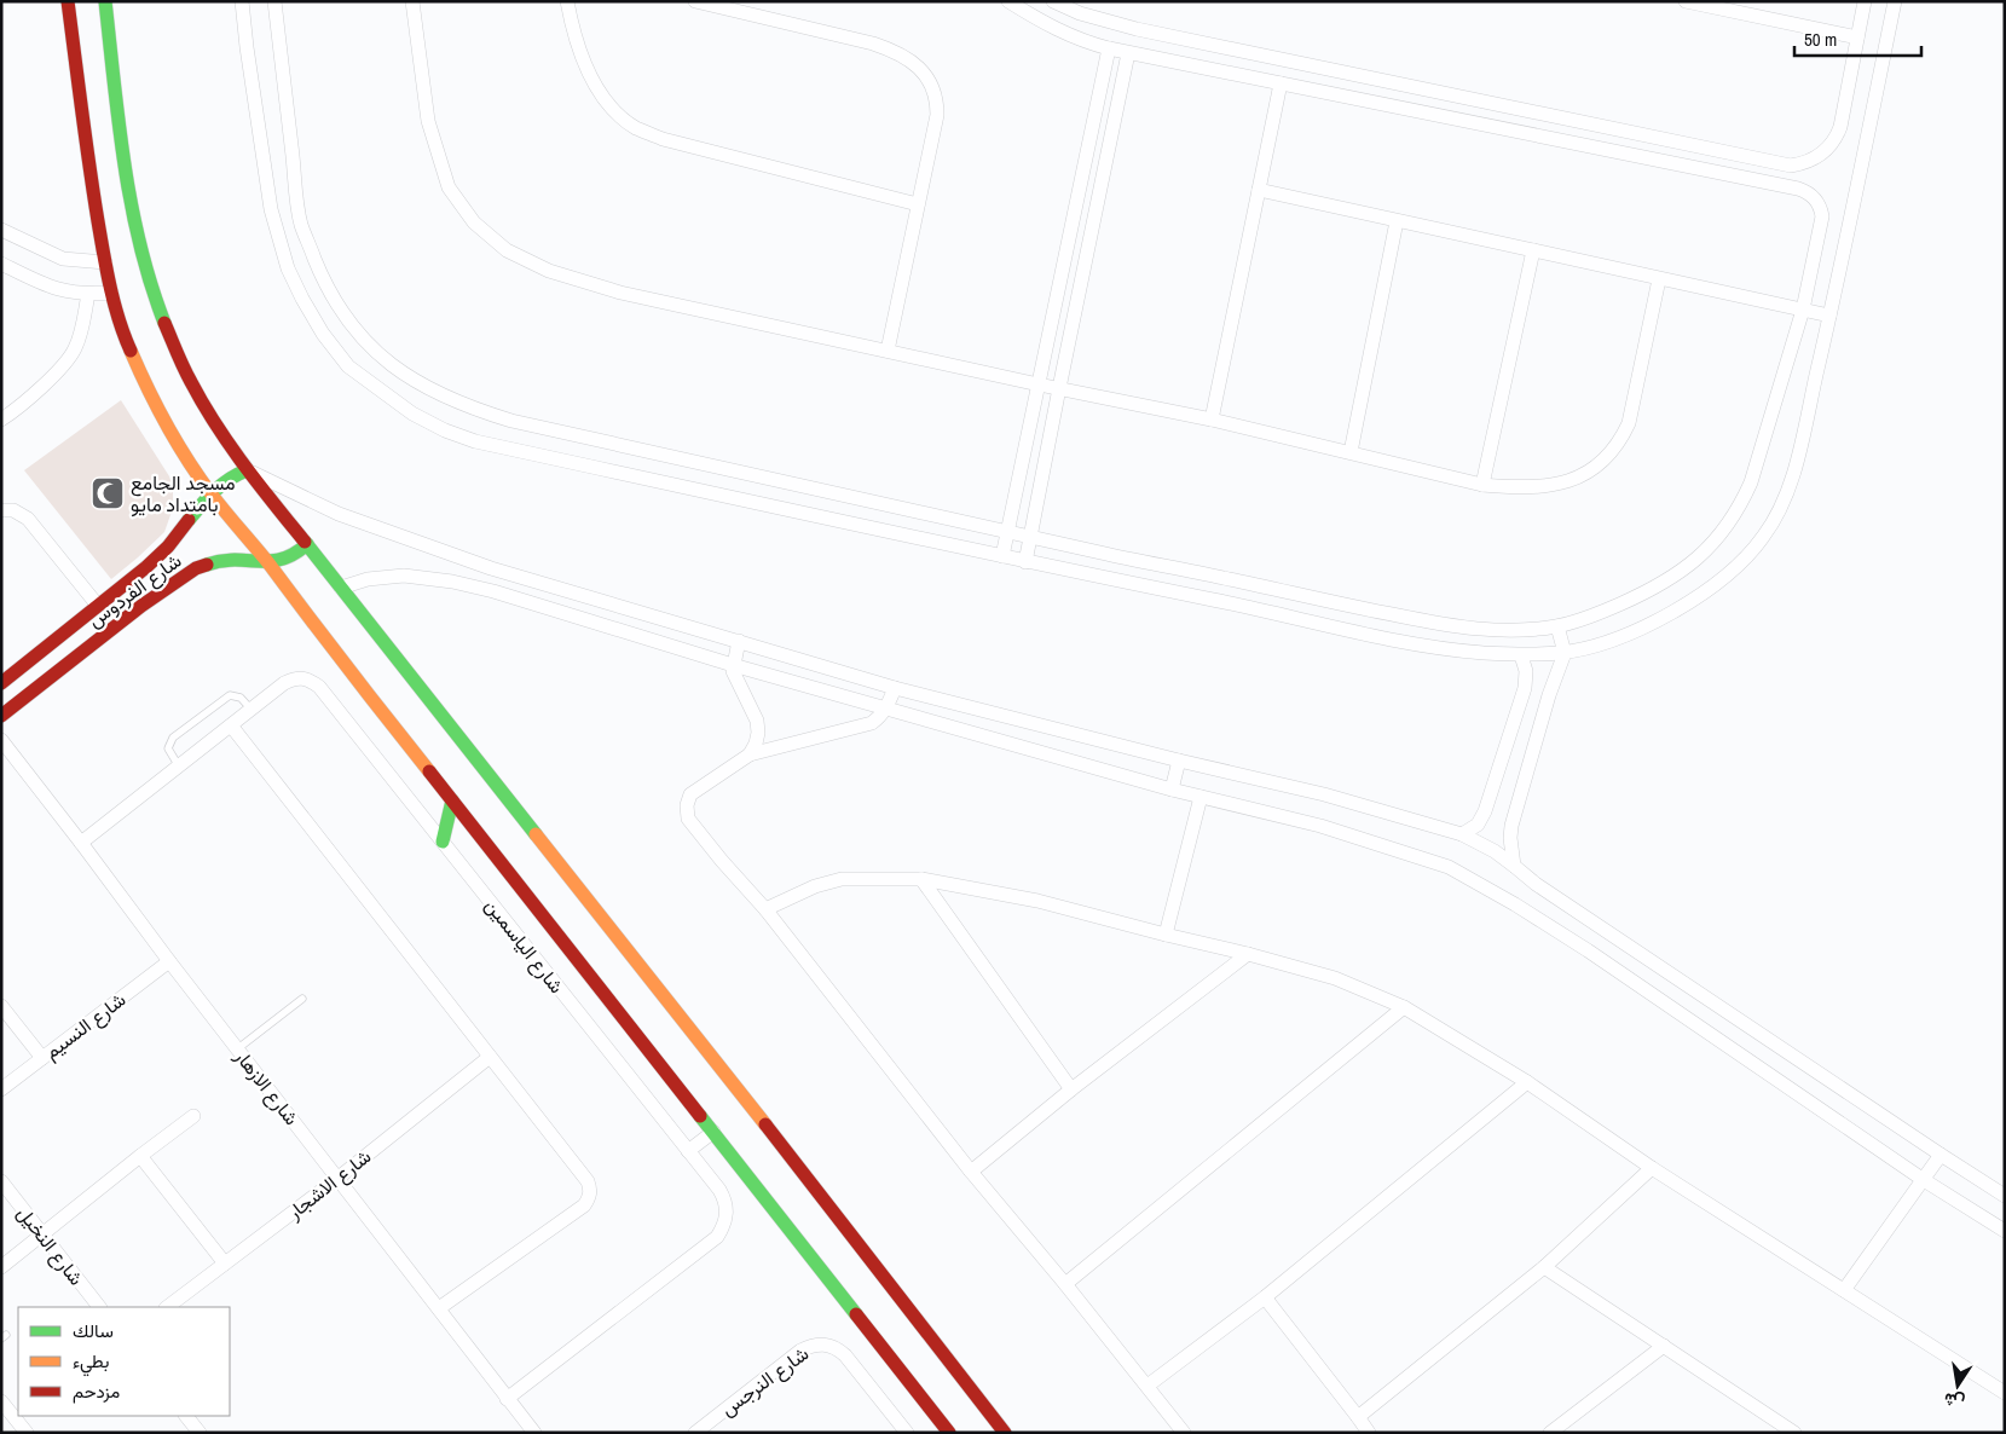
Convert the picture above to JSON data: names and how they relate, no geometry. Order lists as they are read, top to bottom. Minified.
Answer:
{"streets":{"street":["شارع الفردوس","شارع الياسمين","شارع النسيم","شارع الازهار","شارع الاشجار","شارع النخيل","شارع النرجس"]},"crossings":[["شارع الياسمين","شارع الازهار"],["شارع النسيم","شارع الازهار"],["شارع الازهار","شارع الاشجار"]],"places":{"mosque":["مسجد الجامع بامتداد مايو"]},"legend":["سالك","بطيء","مزدحم"],"scale_bar":"50 m","north":"bottom"}
